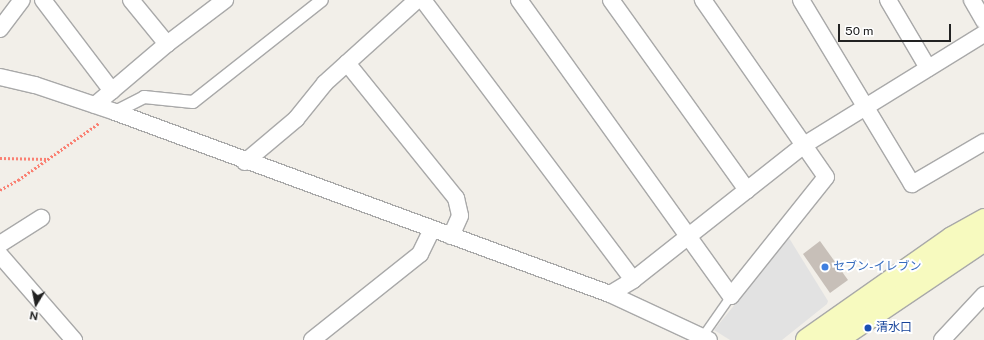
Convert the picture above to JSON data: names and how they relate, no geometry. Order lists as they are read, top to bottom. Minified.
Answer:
{"places":["セブン-イレブン","清水口"],"scale_bar":"50 m","north":"bottom"}
